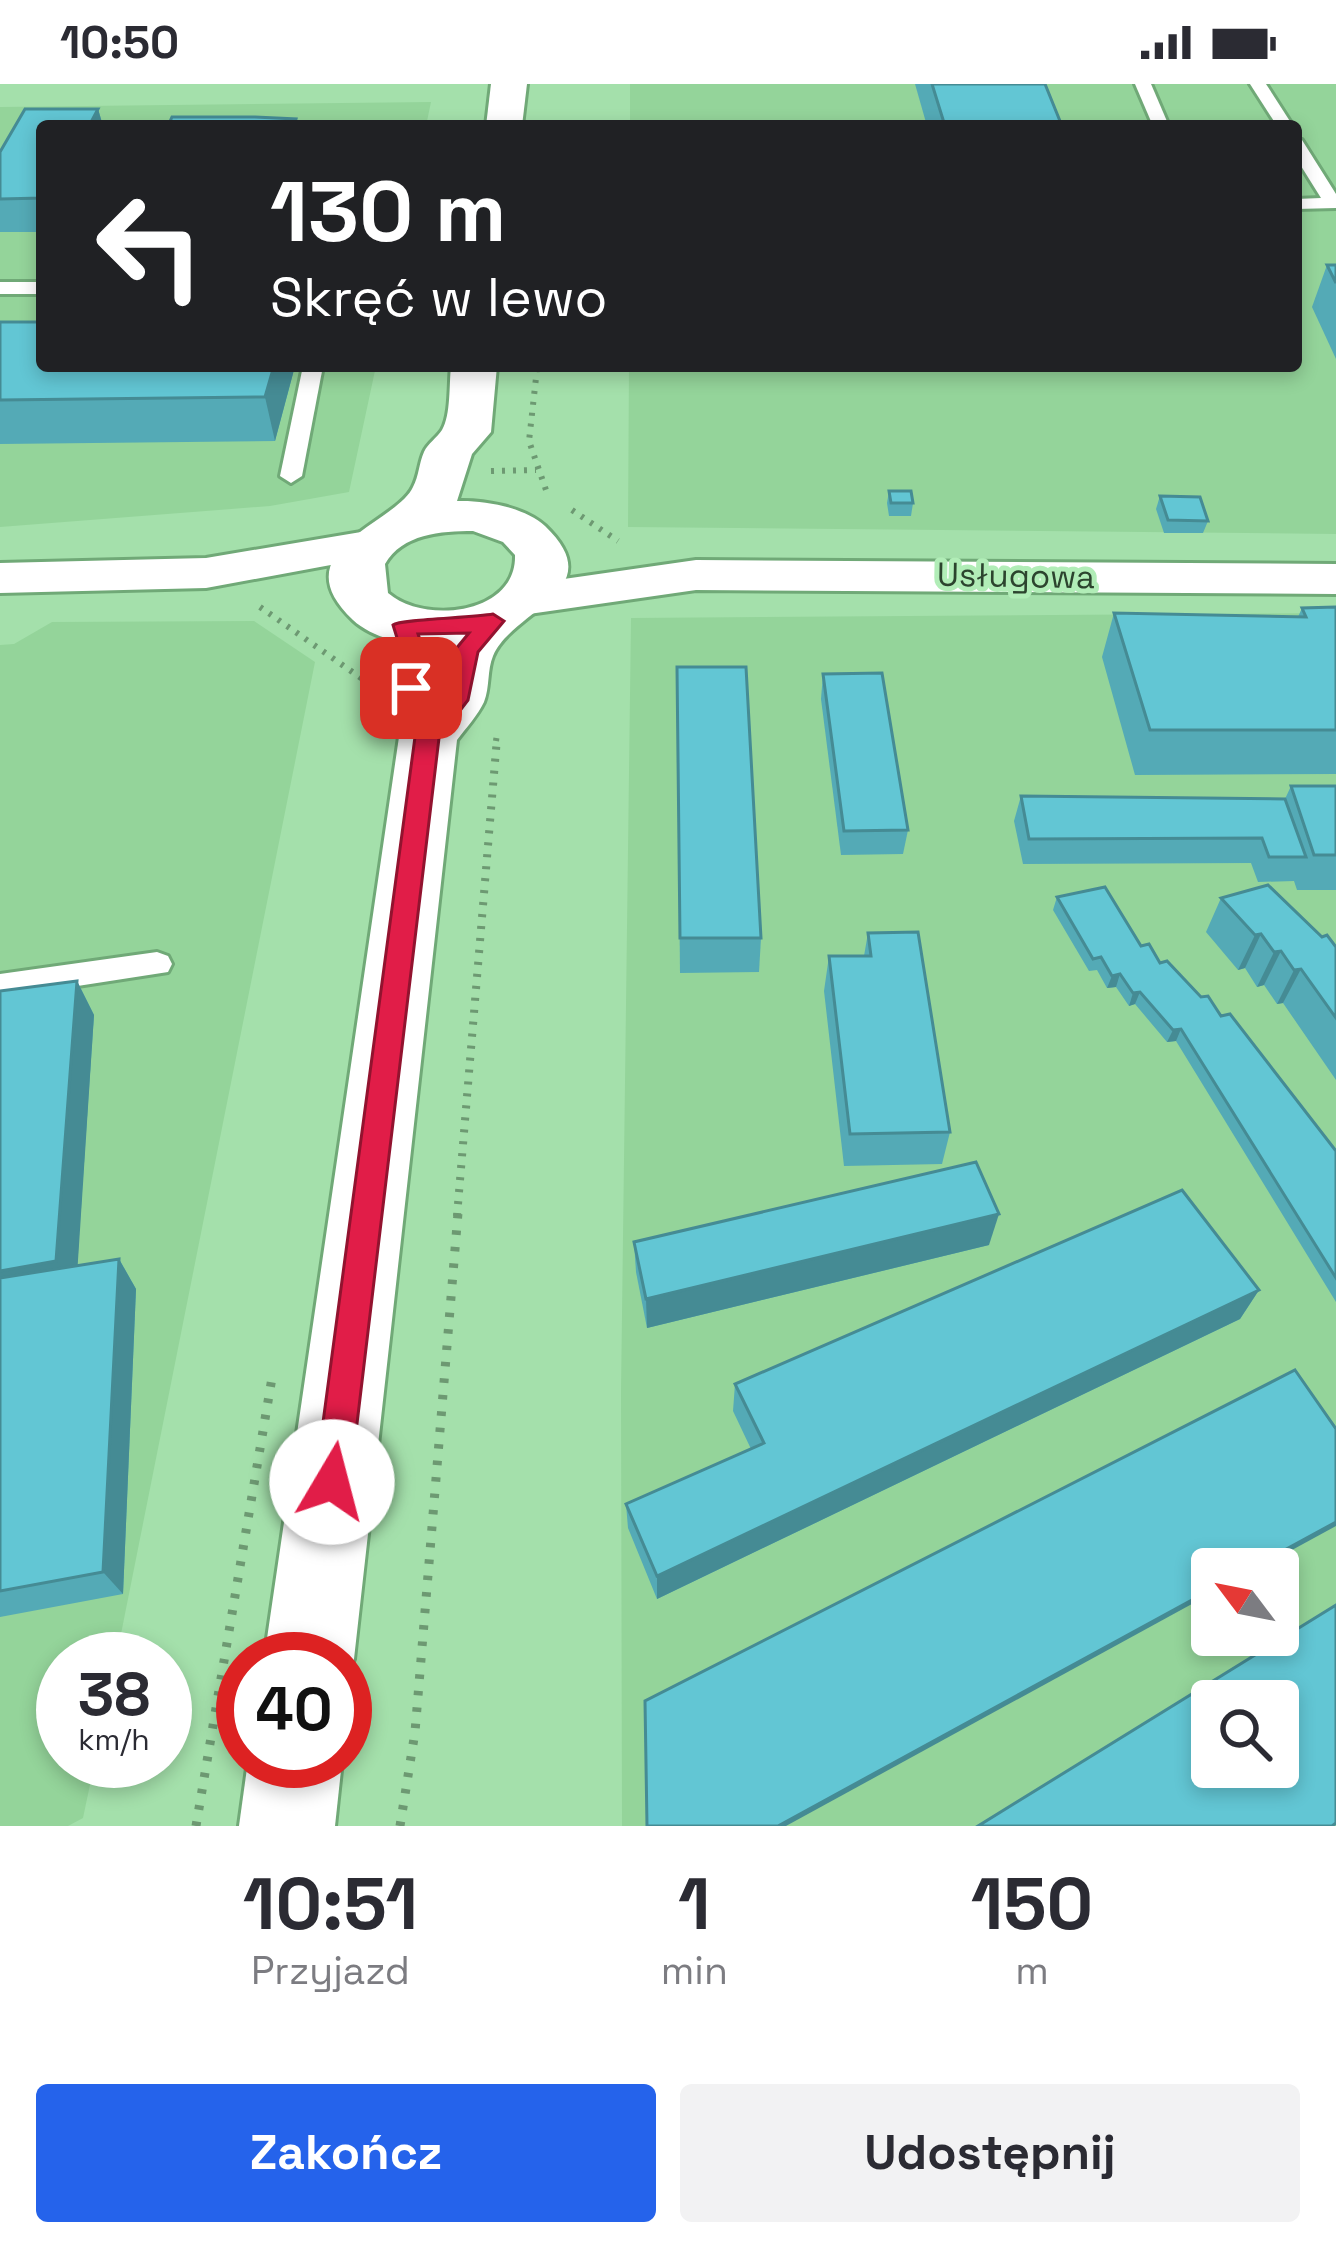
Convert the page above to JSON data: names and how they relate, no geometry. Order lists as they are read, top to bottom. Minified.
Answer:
{"streets":{"street":["Usługowa"]},"north":"top left","page":{"status":"10:50","turn":["130 m","Skręć w lewo"],"speed":"38 km/h","limit":"40","eta":["10:51","Przyjazd","1","min","150","m"],"buttons":["Zakończ","Udostępnij"]}}
